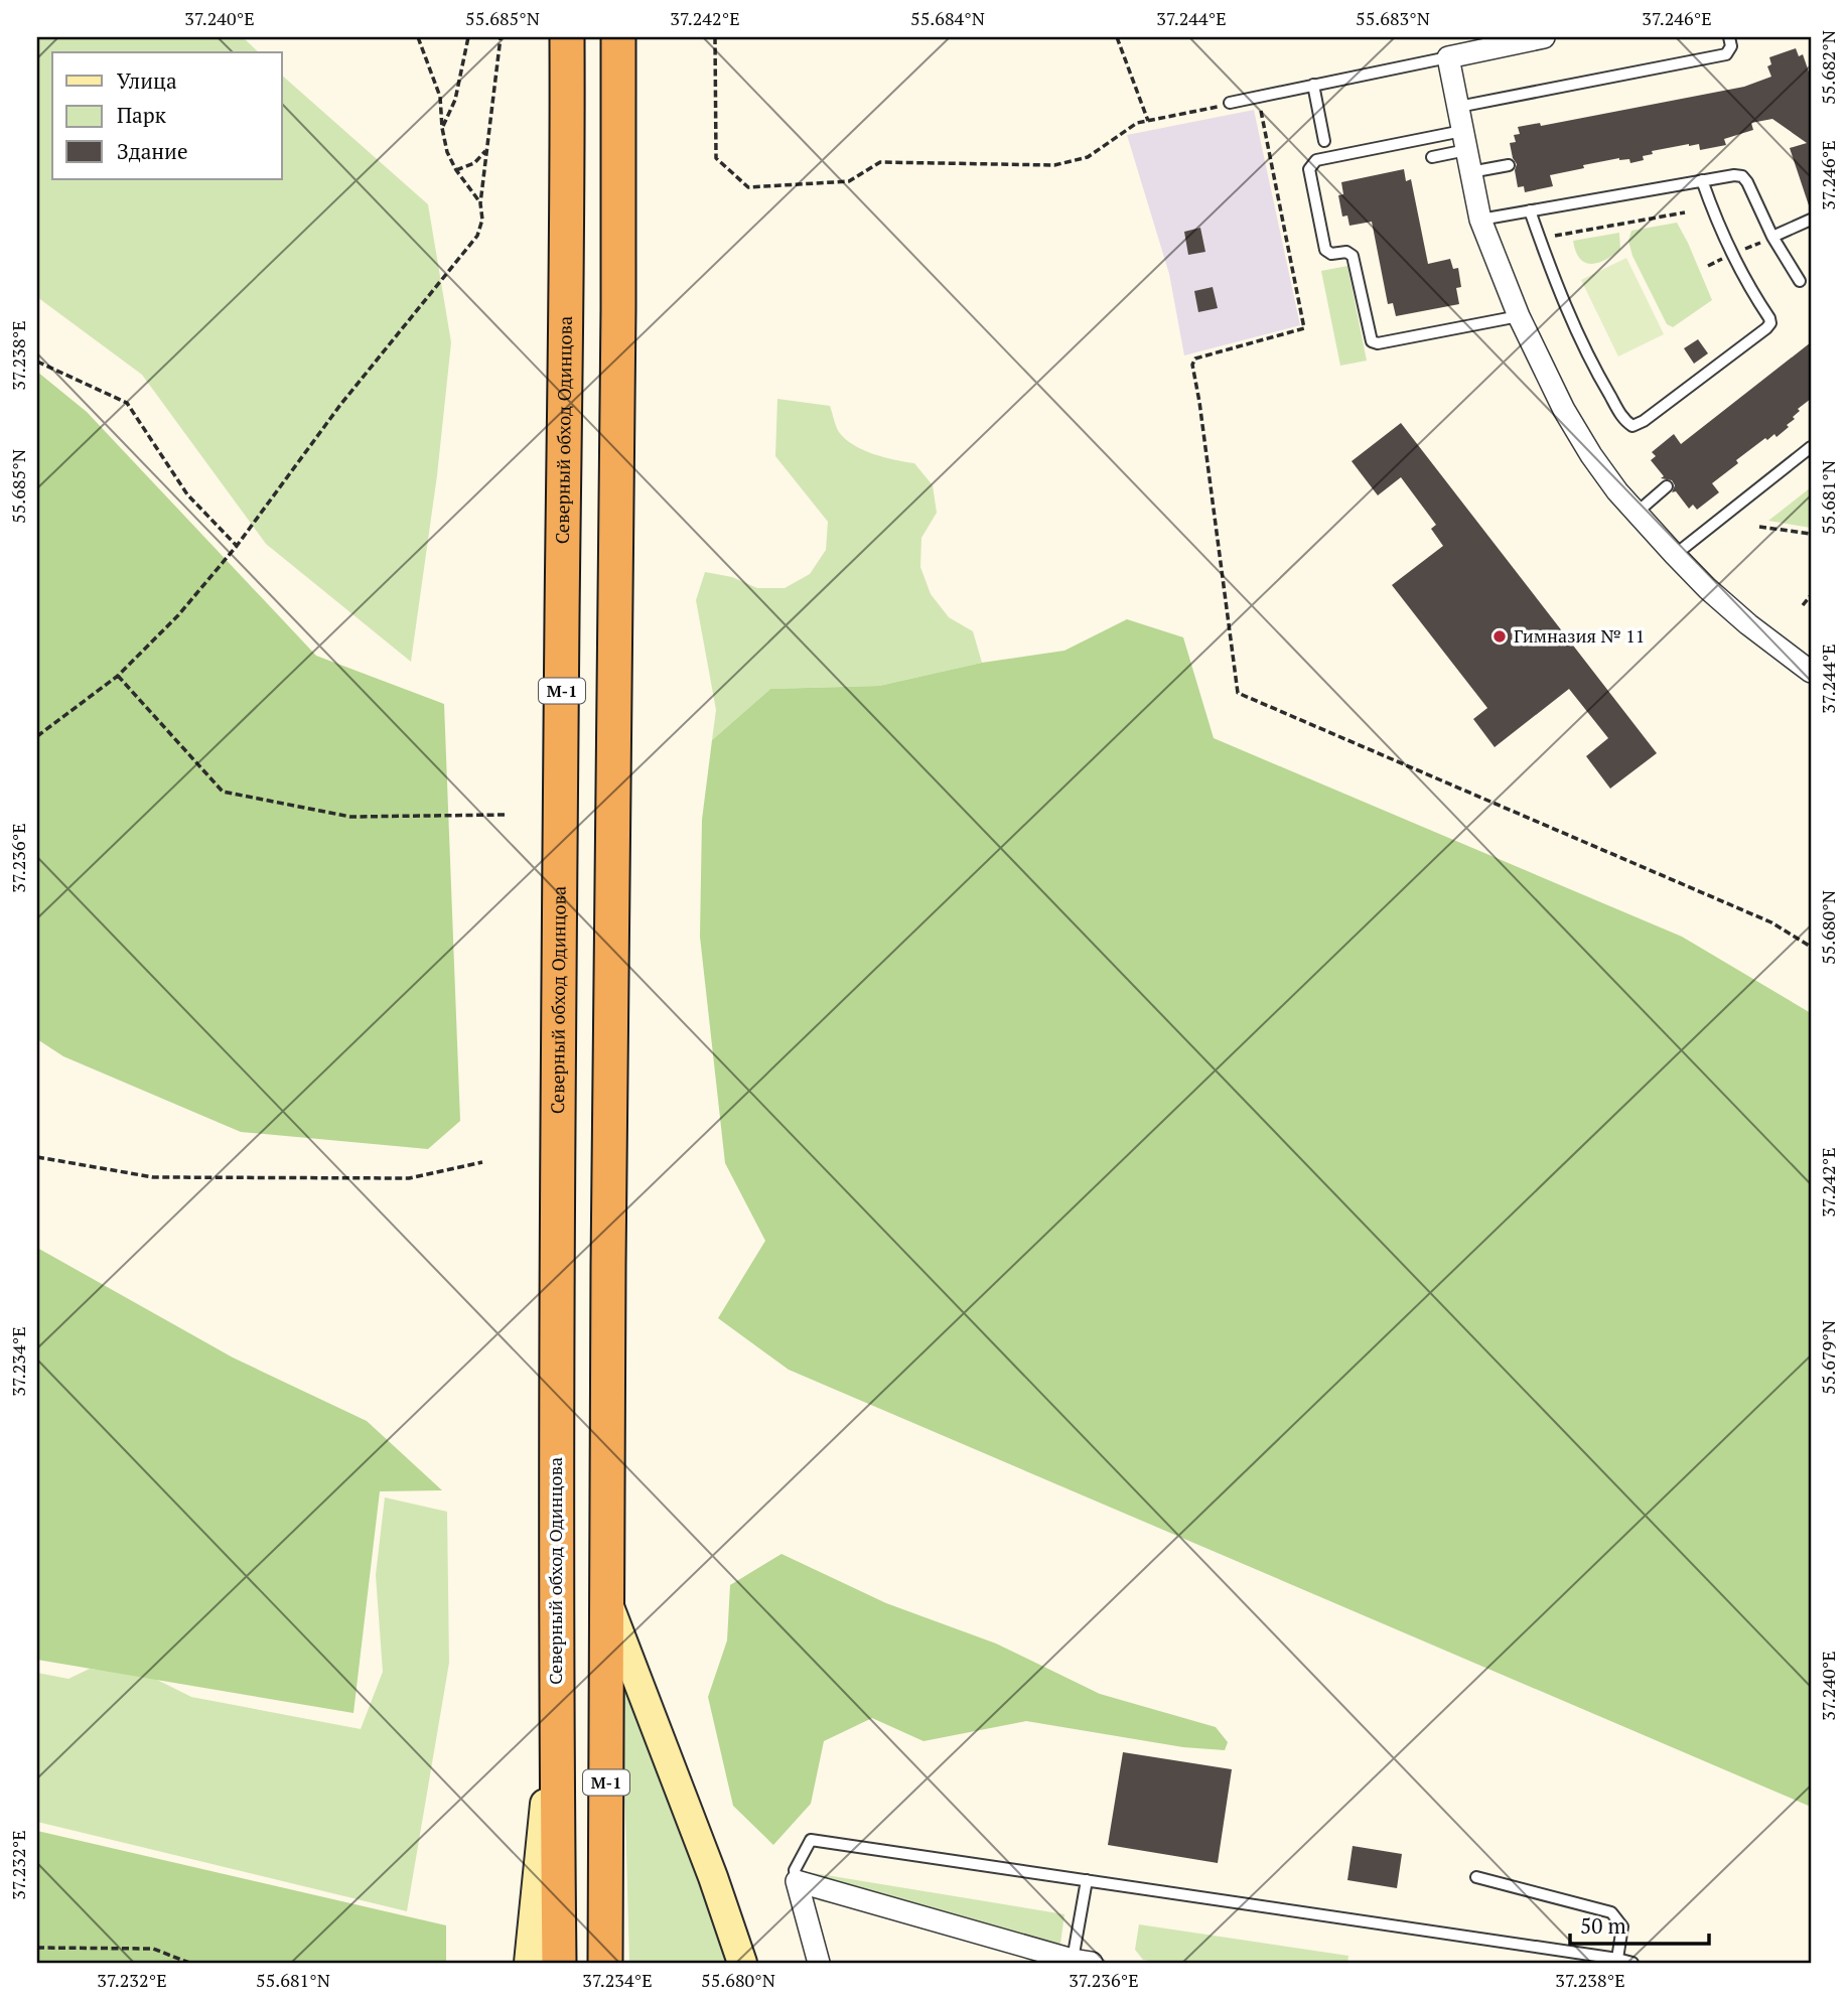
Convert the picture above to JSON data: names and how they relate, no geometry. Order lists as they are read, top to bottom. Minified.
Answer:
{"streets":{"highway":["Северный обход Одинцова","М-1"]},"crossings":[["Северный обход Одинцова","М-1"]],"places":["Гимназия № 11"],"legend":["Улица","Парк","Здание"],"scale_bar":"50 m","coordinates":["37.240°E","55.685°N","37.242°E","55.684°N","37.244°E","55.683°N","37.246°E","55.682°N","37.238°E","55.681°N","37.236°E","55.680°N","55.679°N","37.234°E","37.232°E"]}
